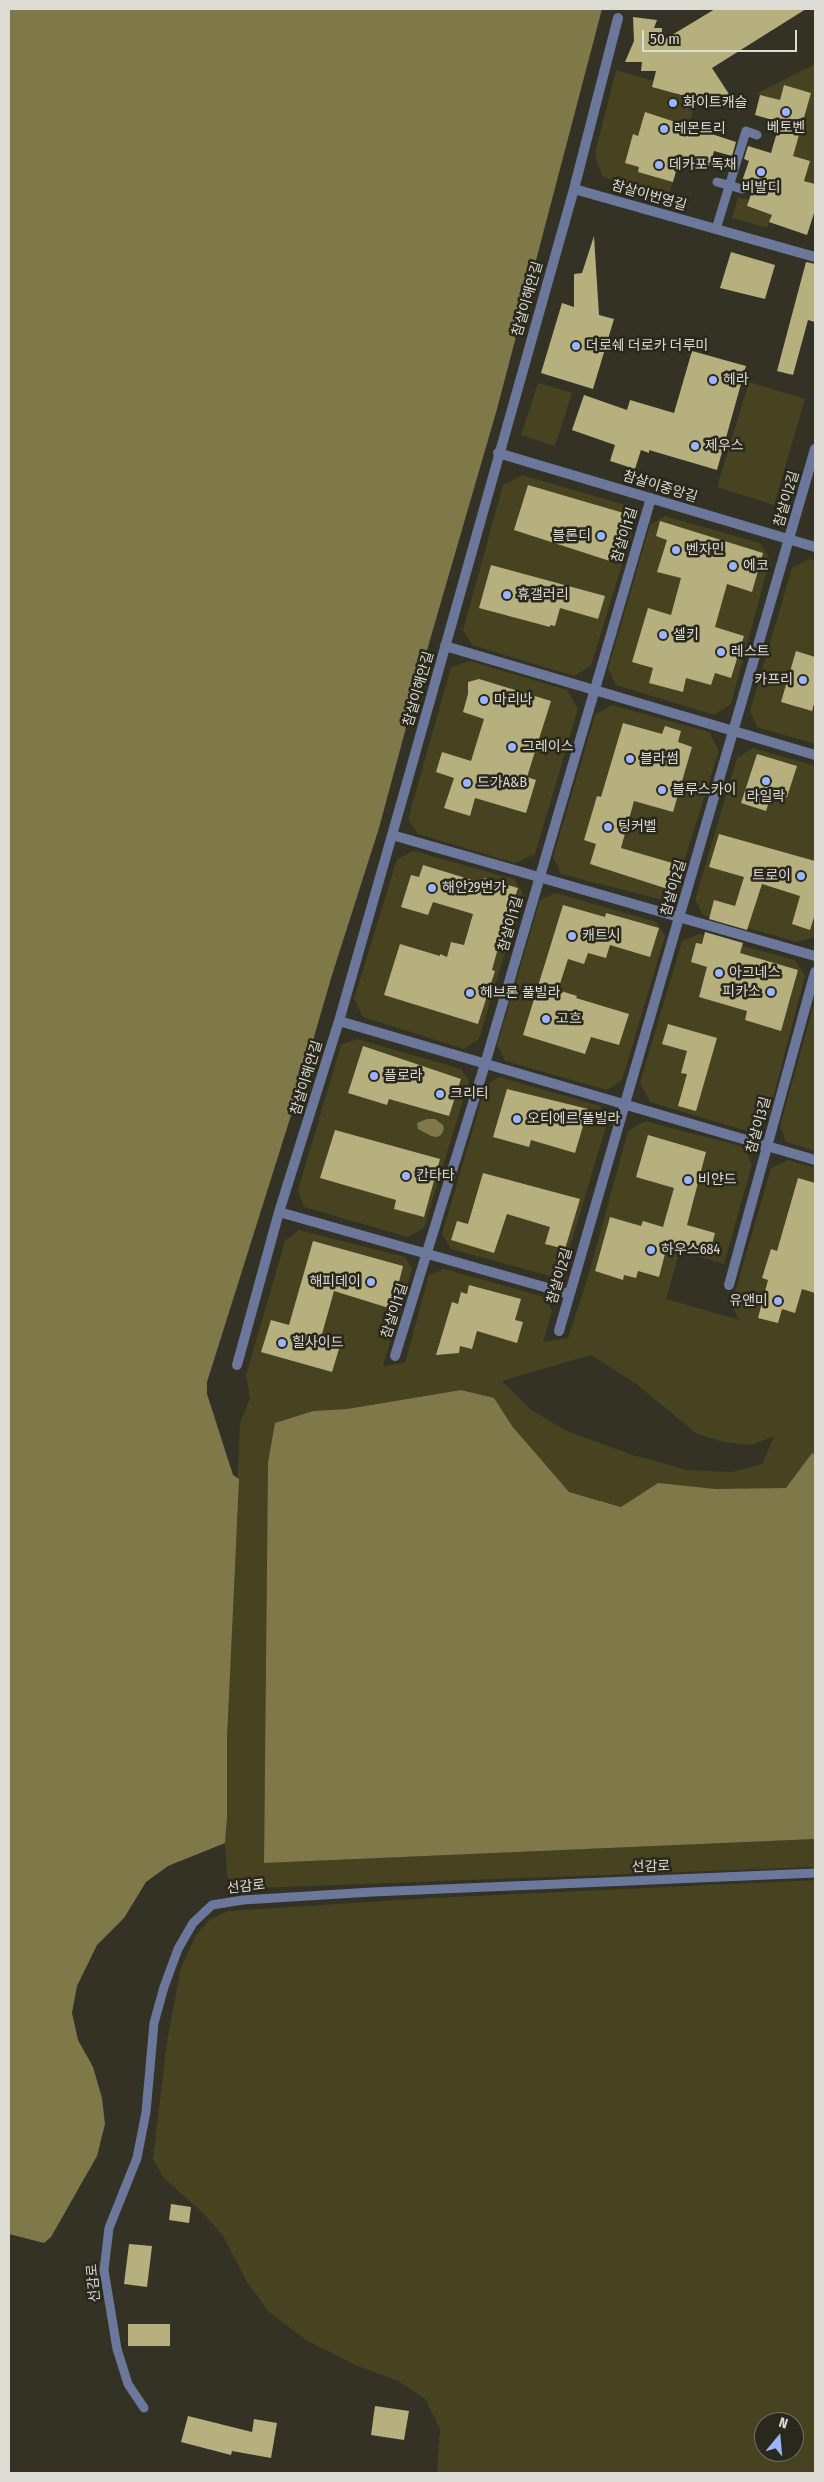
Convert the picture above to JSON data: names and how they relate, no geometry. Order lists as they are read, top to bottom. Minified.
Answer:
{"streets":{"street":["참살이번영길","참살이해안길","참살이중앙길","참살이2길","참살이1길","참살이3길"],"lane":["선감로"]},"crossings":[["참살이번영길","참살이해안길"],["참살이해안길","참살이중앙길"],["참살이중앙길","참살이2길"],["참살이중앙길","참살이1길"]],"places":["화이트캐슬","베토벤","레몬트리","데카포 독채","비발디","더로쉐 더로카 더루미","헤라","제우스","블론디","벤자민","에코","휴갤러리","셀키","레스트","카프리","마리나","그레이스","블라썸","라일락","드가A&B","블루스카이","팅커벨","트로이","해안29번가","캐트시","아그네스","피카소","헤브론 풀빌라","고흐","플로라","크리티","오티에르 풀빌라","칸타타","비얀드","하우스684","해피데이","유앤미","힐사이드"],"scale_bar":"50 m","north":"top"}
